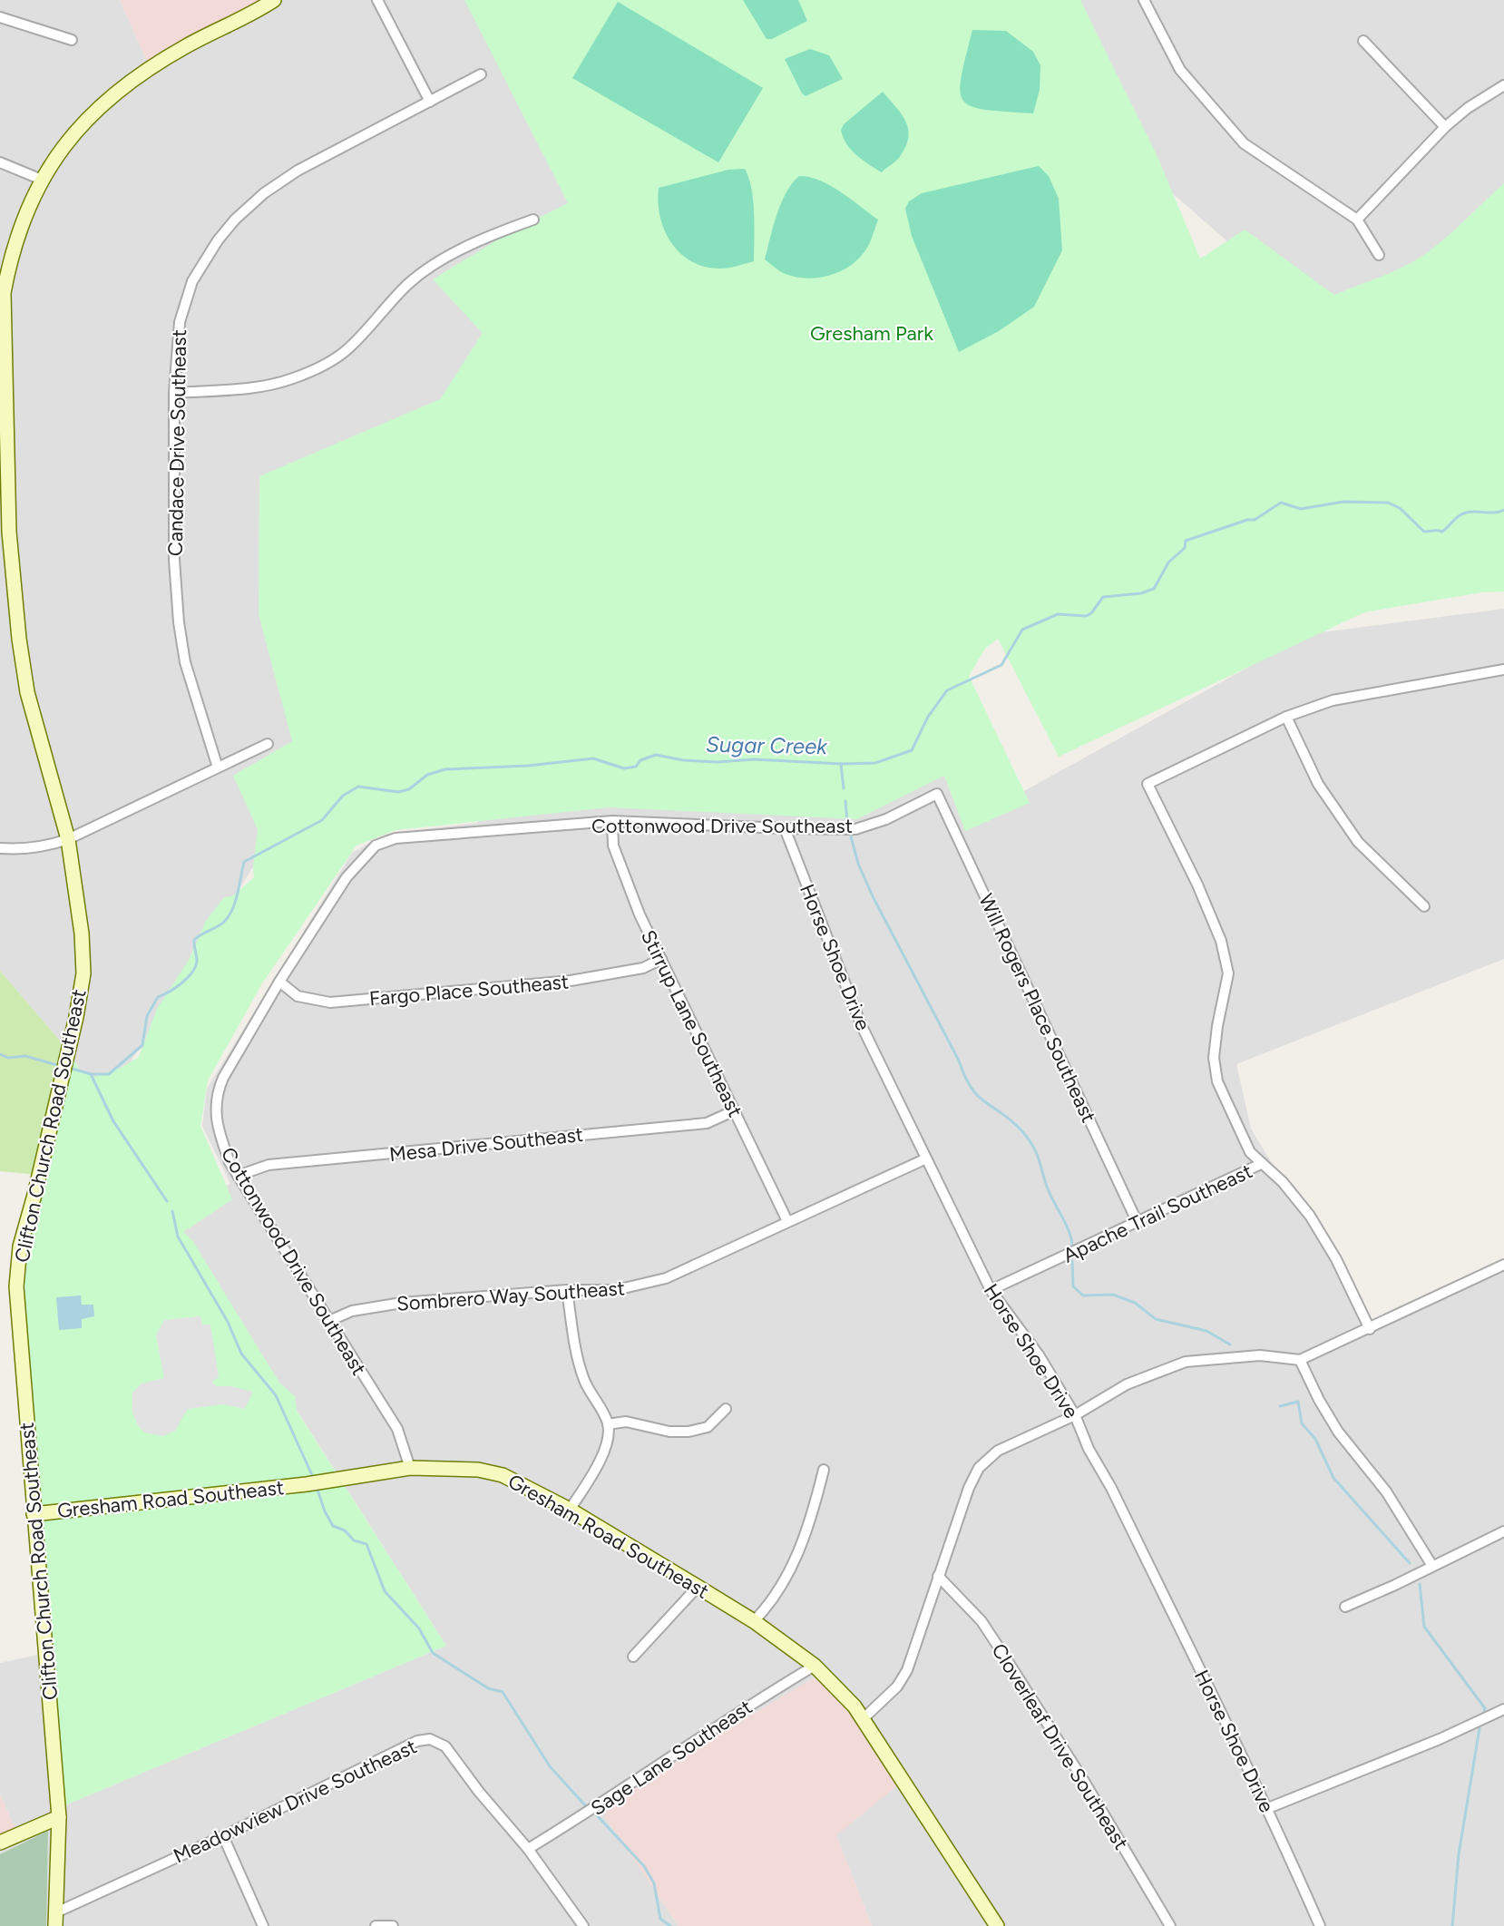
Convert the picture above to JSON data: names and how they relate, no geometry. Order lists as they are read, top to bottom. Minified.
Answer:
{"streets":{"street":["Candace Drive Southeast","Cottonwood Drive Southeast","Horse Shoe Drive","Fargo Place Southeast","Will Rogers Place Southeast","Stirrup Lane Southeast","Clifton Church Road Southeast","Mesa Drive Southeast","Apache Trail Southeast","Sombrero Way Southeast","Gresham Road Southeast","Cloverleaf Drive Southeast","Sage Lane Southeast","Meadowview Drive Southeast"]},"crossings":[["Cottonwood Drive Southeast","Horse Shoe Drive"],["Cottonwood Drive Southeast","Fargo Place Southeast"],["Cottonwood Drive Southeast","Will Rogers Place Southeast"],["Cottonwood Drive Southeast","Stirrup Lane Southeast"],["Cottonwood Drive Southeast","Mesa Drive Southeast"],["Cottonwood Drive Southeast","Sombrero Way Southeast"],["Cottonwood Drive Southeast","Gresham Road Southeast"],["Horse Shoe Drive","Apache Trail Southeast"],["Horse Shoe Drive","Sombrero Way Southeast"],["Fargo Place Southeast","Stirrup Lane Southeast"],["Will Rogers Place Southeast","Apache Trail Southeast"],["Stirrup Lane Southeast","Mesa Drive Southeast"],["Stirrup Lane Southeast","Sombrero Way Southeast"],["Clifton Church Road Southeast","Gresham Road Southeast"],["Clifton Church Road Southeast","Meadowview Drive Southeast"],["Gresham Road Southeast","Sage Lane Southeast"],["Sage Lane Southeast","Meadowview Drive Southeast"]],"water":["Sugar Creek"],"parks":["Gresham Park"]}
